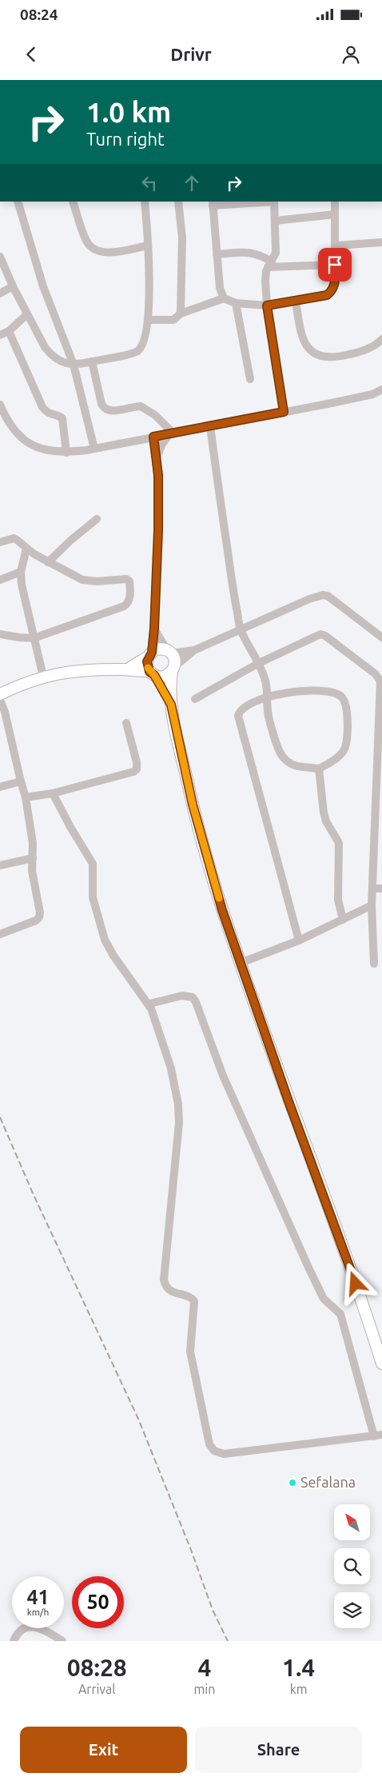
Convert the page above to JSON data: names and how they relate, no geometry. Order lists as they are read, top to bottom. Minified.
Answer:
{"places":["Sefalana"],"north":"top left","page":{"status":"08:24","header":"Drivr","turn":["1.0 km","Turn right"],"speed":"41 km/h","limit":"50","eta":["08:28","Arrival","4","min","1.4","km"],"buttons":["Exit","Share"]}}
